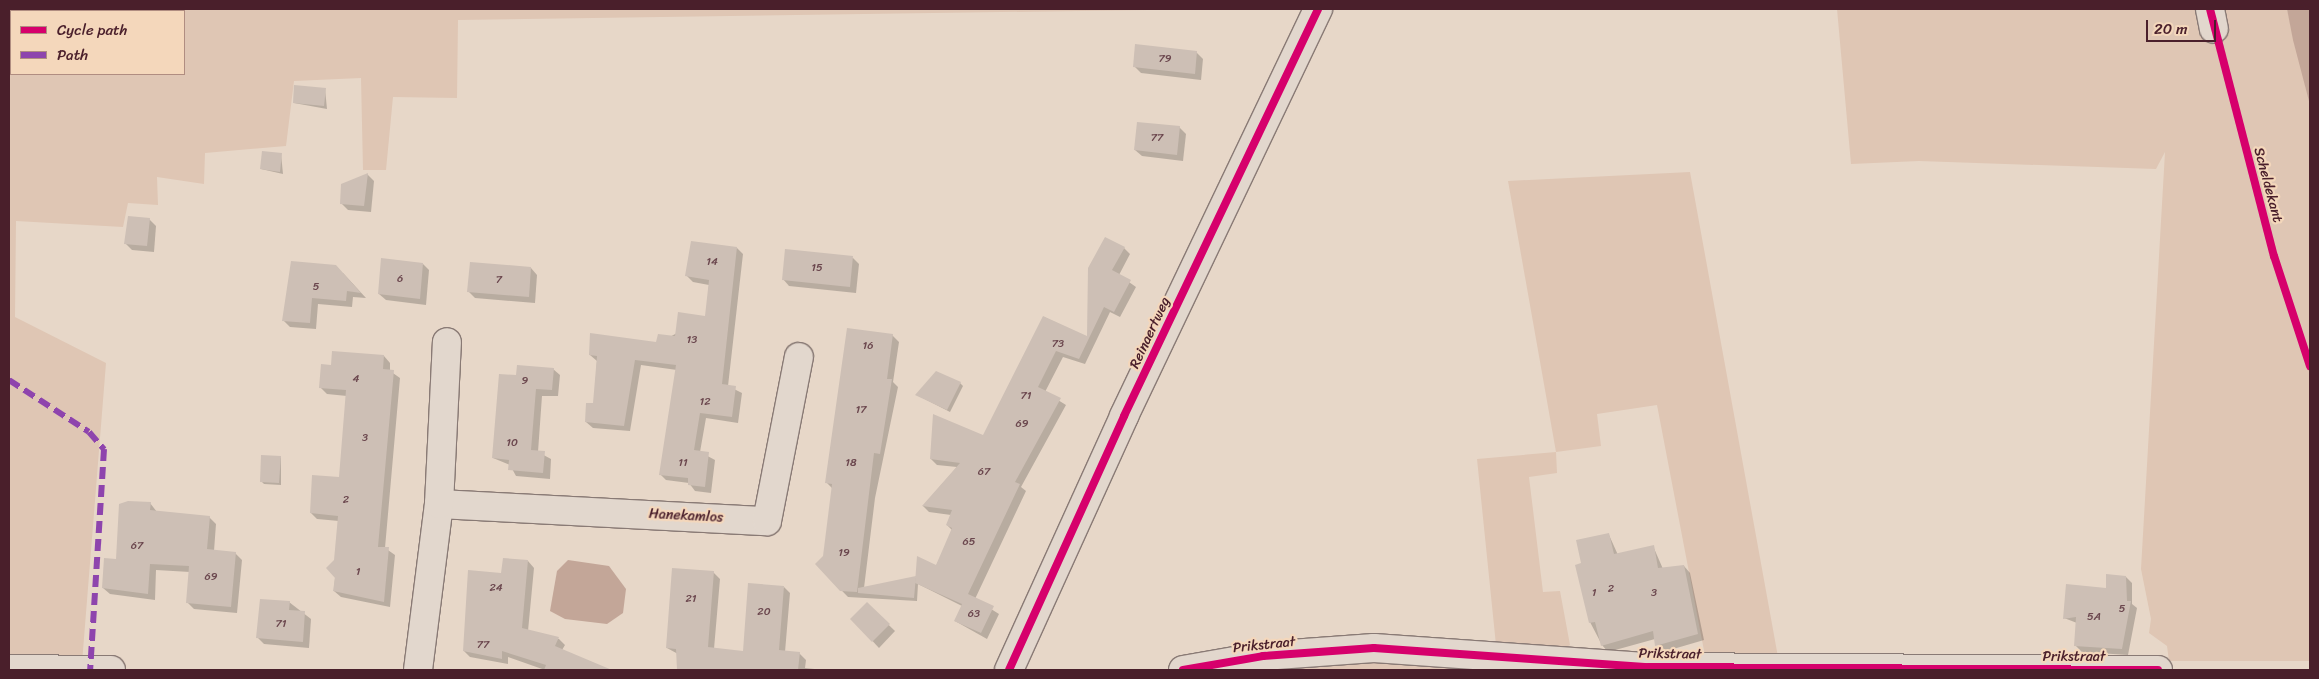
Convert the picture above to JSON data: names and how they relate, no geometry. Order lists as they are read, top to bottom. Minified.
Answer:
{"streets":{"street":["Reinaertweg","Hanekamlos","Prikstraat"],"cycle path":["Scheldekant"]},"house_numbers":["79","77","14","15","6","7","5","13","73","16","4","9","71","12","17","69","3","10","11","18","67","2","65","67","19","1","69","24","2","1","3","21","5","20","63","5A","71","77"],"legend":["Cycle path","Path"],"scale_bar":"20 m"}
